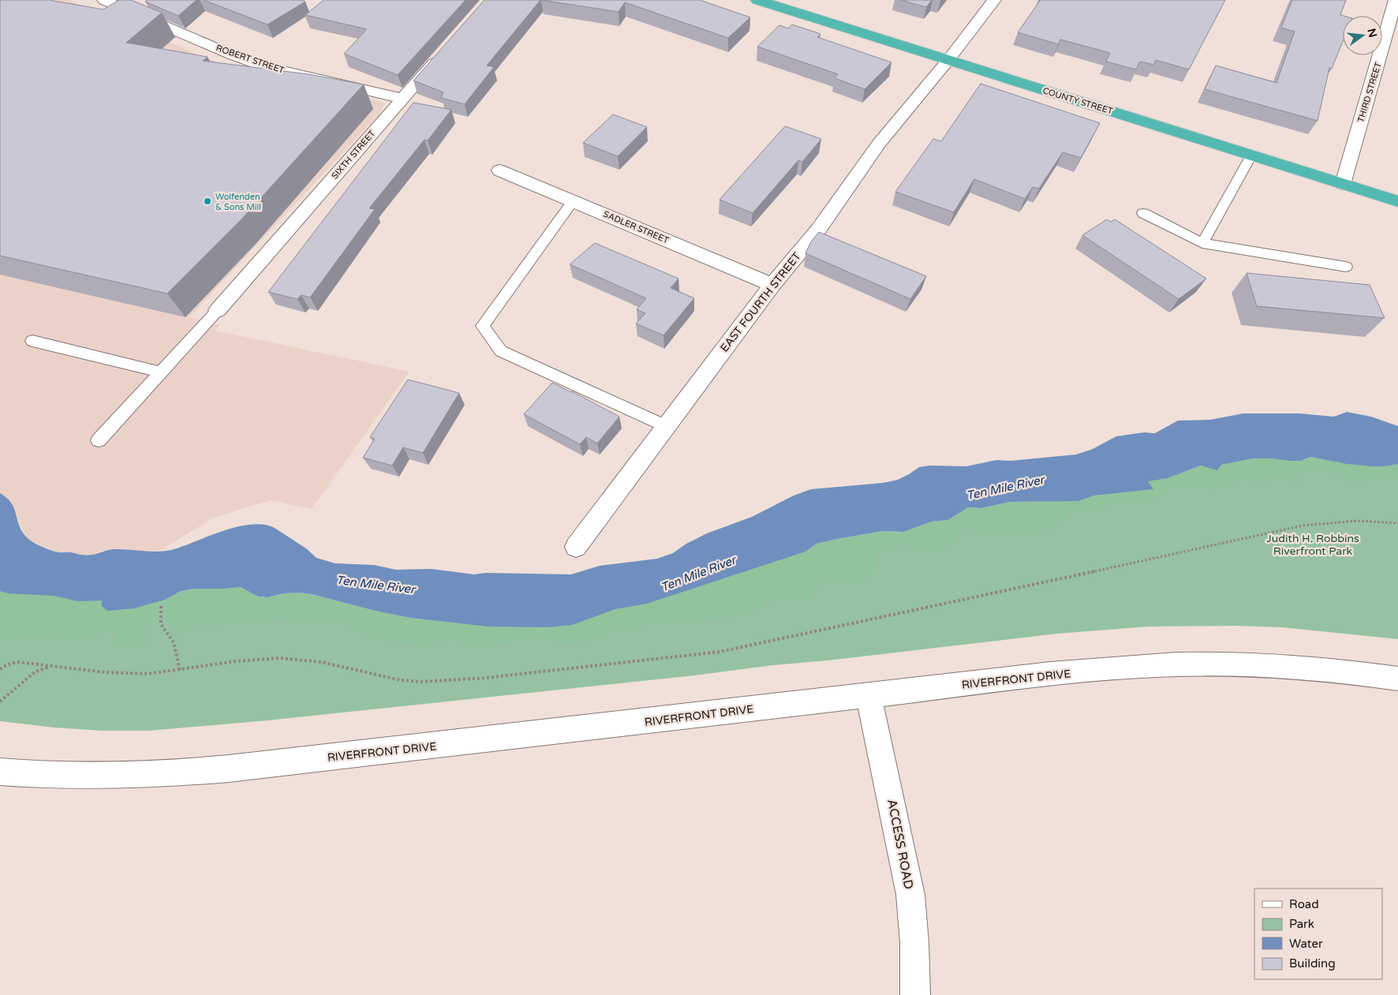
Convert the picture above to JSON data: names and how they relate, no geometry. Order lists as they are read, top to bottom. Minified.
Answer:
{"streets":{"highway":["COUNTY STREET"],"street":["ROBERT STREET","THIRD STREET","SIXTH STREET","SADLER STREET","EAST FOURTH STREET","RIVERFRONT DRIVE","ACCESS ROAD"]},"crossings":[["ROBERT STREET","SIXTH STREET"],["THIRD STREET","COUNTY STREET"],["COUNTY STREET","EAST FOURTH STREET"],["SADLER STREET","EAST FOURTH STREET"],["RIVERFRONT DRIVE","ACCESS ROAD"]],"water":["Ten Mile River"],"parks":["Judith H. Robbins Riverfront Park"],"places":["Wolfenden & Sons Mill"],"legend":["Road","Park","Water","Building"],"north":"right"}
